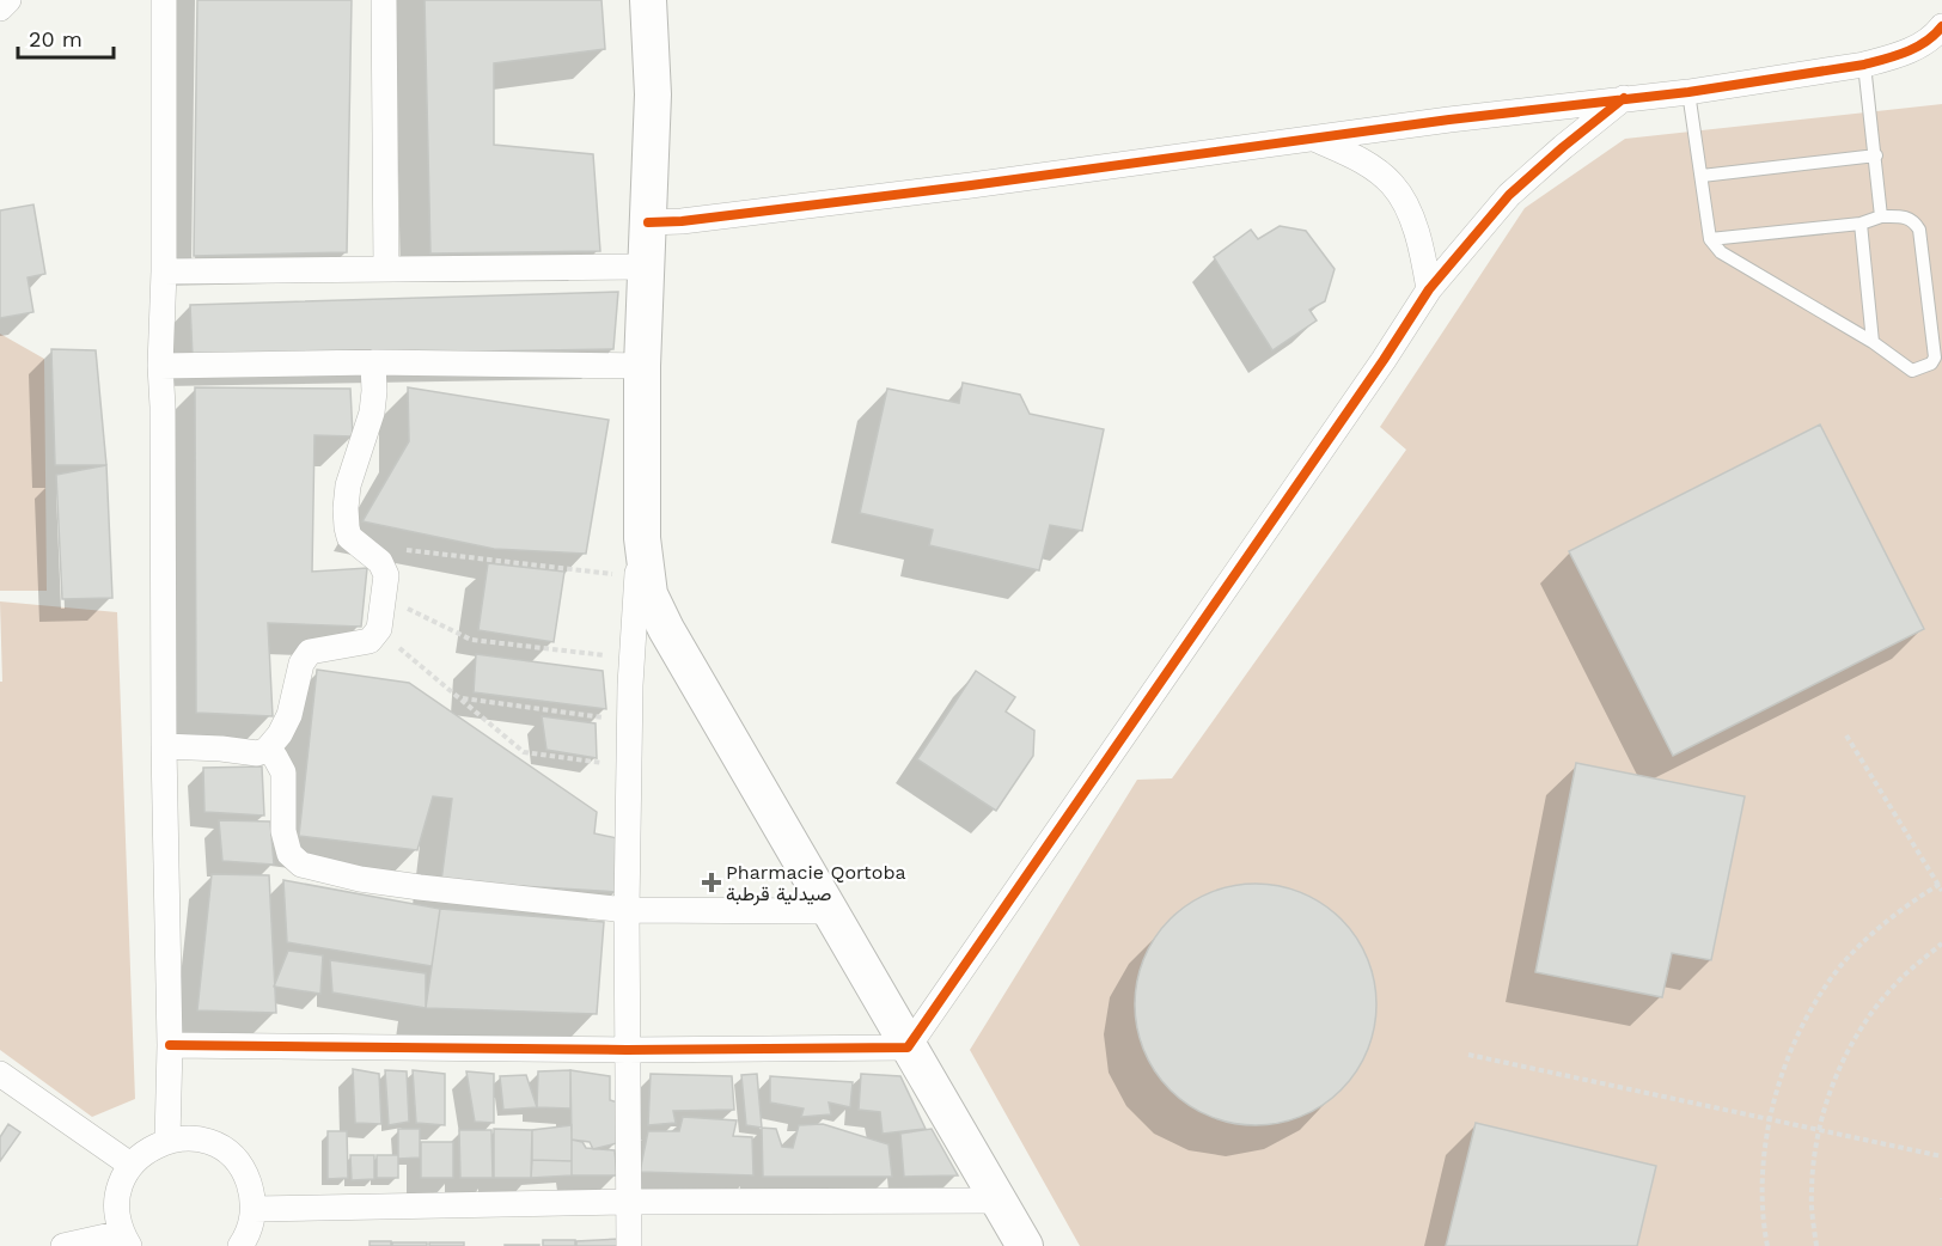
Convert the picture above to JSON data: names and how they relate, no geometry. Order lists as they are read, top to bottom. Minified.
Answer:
{"places":{"health":["Pharmacie Qortoba صيدلية قرطبة"]},"scale_bar":"20 m"}
